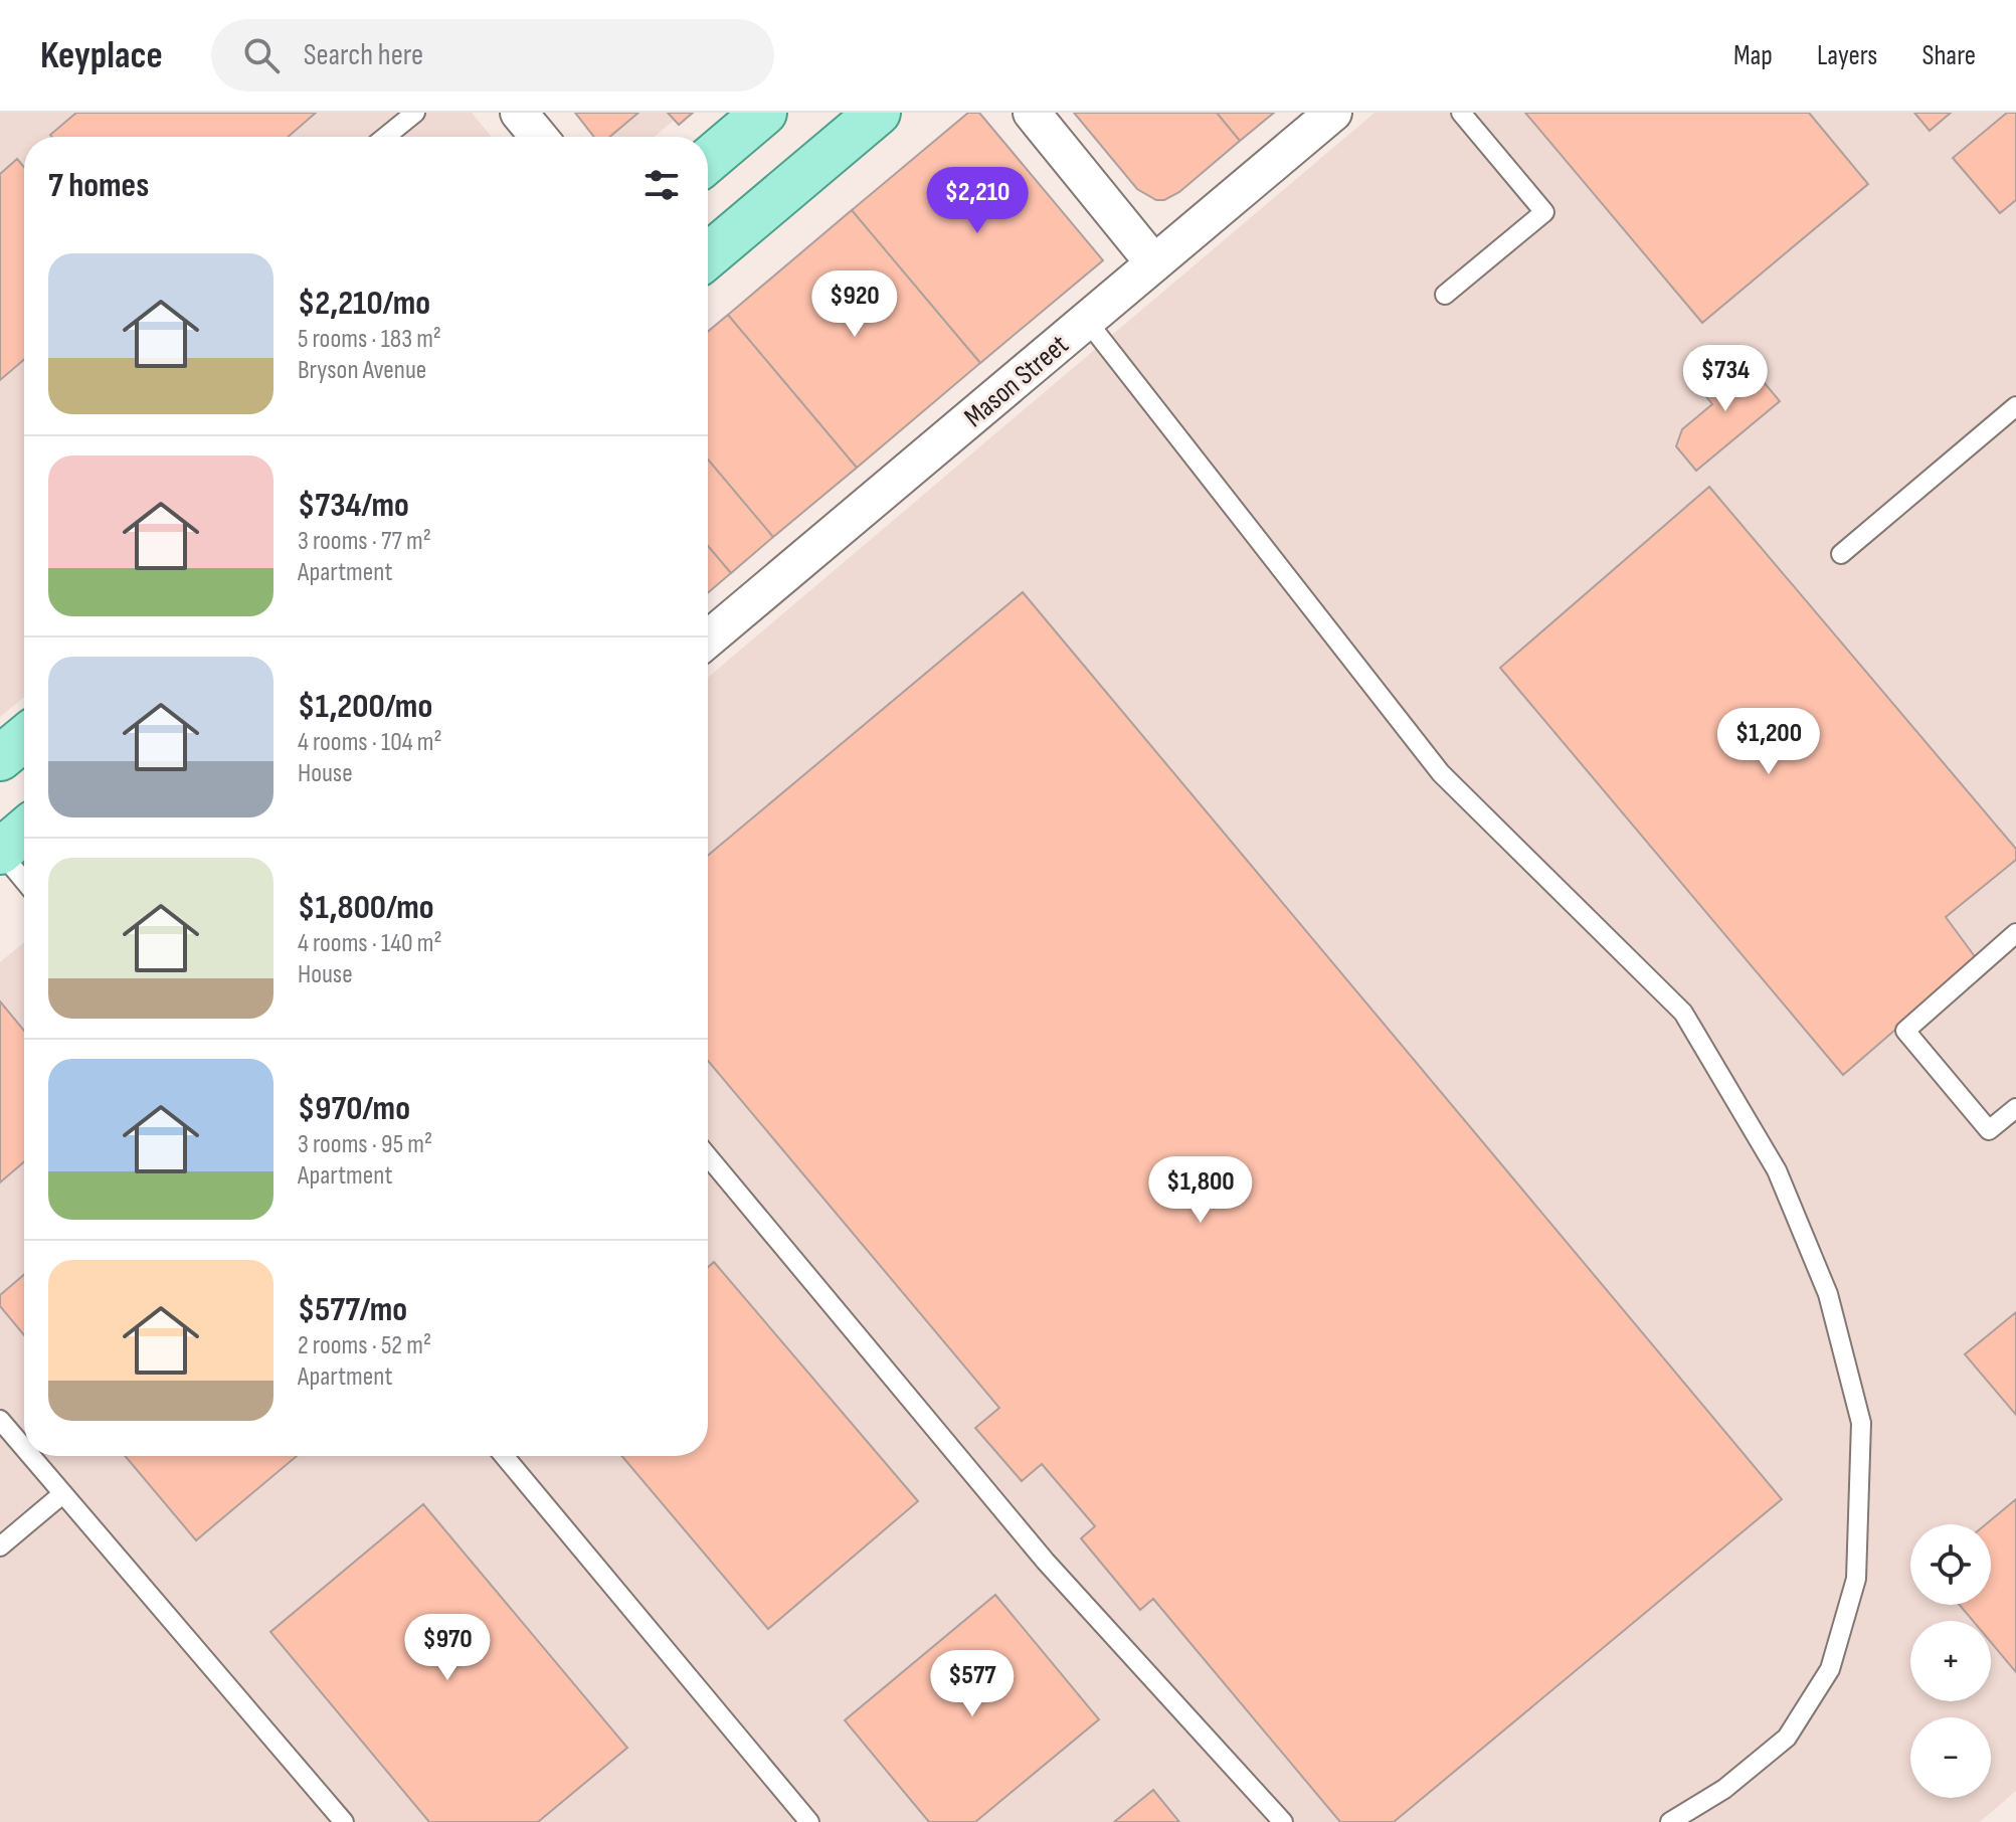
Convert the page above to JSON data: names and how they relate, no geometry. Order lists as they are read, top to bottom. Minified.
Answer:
{"streets":{"street":["Mason Street"]},"page":{"header":"Keyplace","search":"Search here","nav":["Map","Layers","Share"],"heading":"7 homes","price":["$2,210","$920","$734","$1,200","$1,800","$970","$577"],"list":[{"name":"$2,210/mo","note":"5 rooms · 183 m² · Bryson Avenue"},{"name":"$734/mo","note":"3 rooms · 77 m² · Apartment"},{"name":"$1,200/mo","note":"4 rooms · 104 m² · House"},{"name":"$1,800/mo","note":"4 rooms · 140 m² · House"},{"name":"$970/mo","note":"3 rooms · 95 m² · Apartment"},{"name":"$577/mo","note":"2 rooms · 52 m² · Apartment"}],"map_buttons":["+","−"]}}
